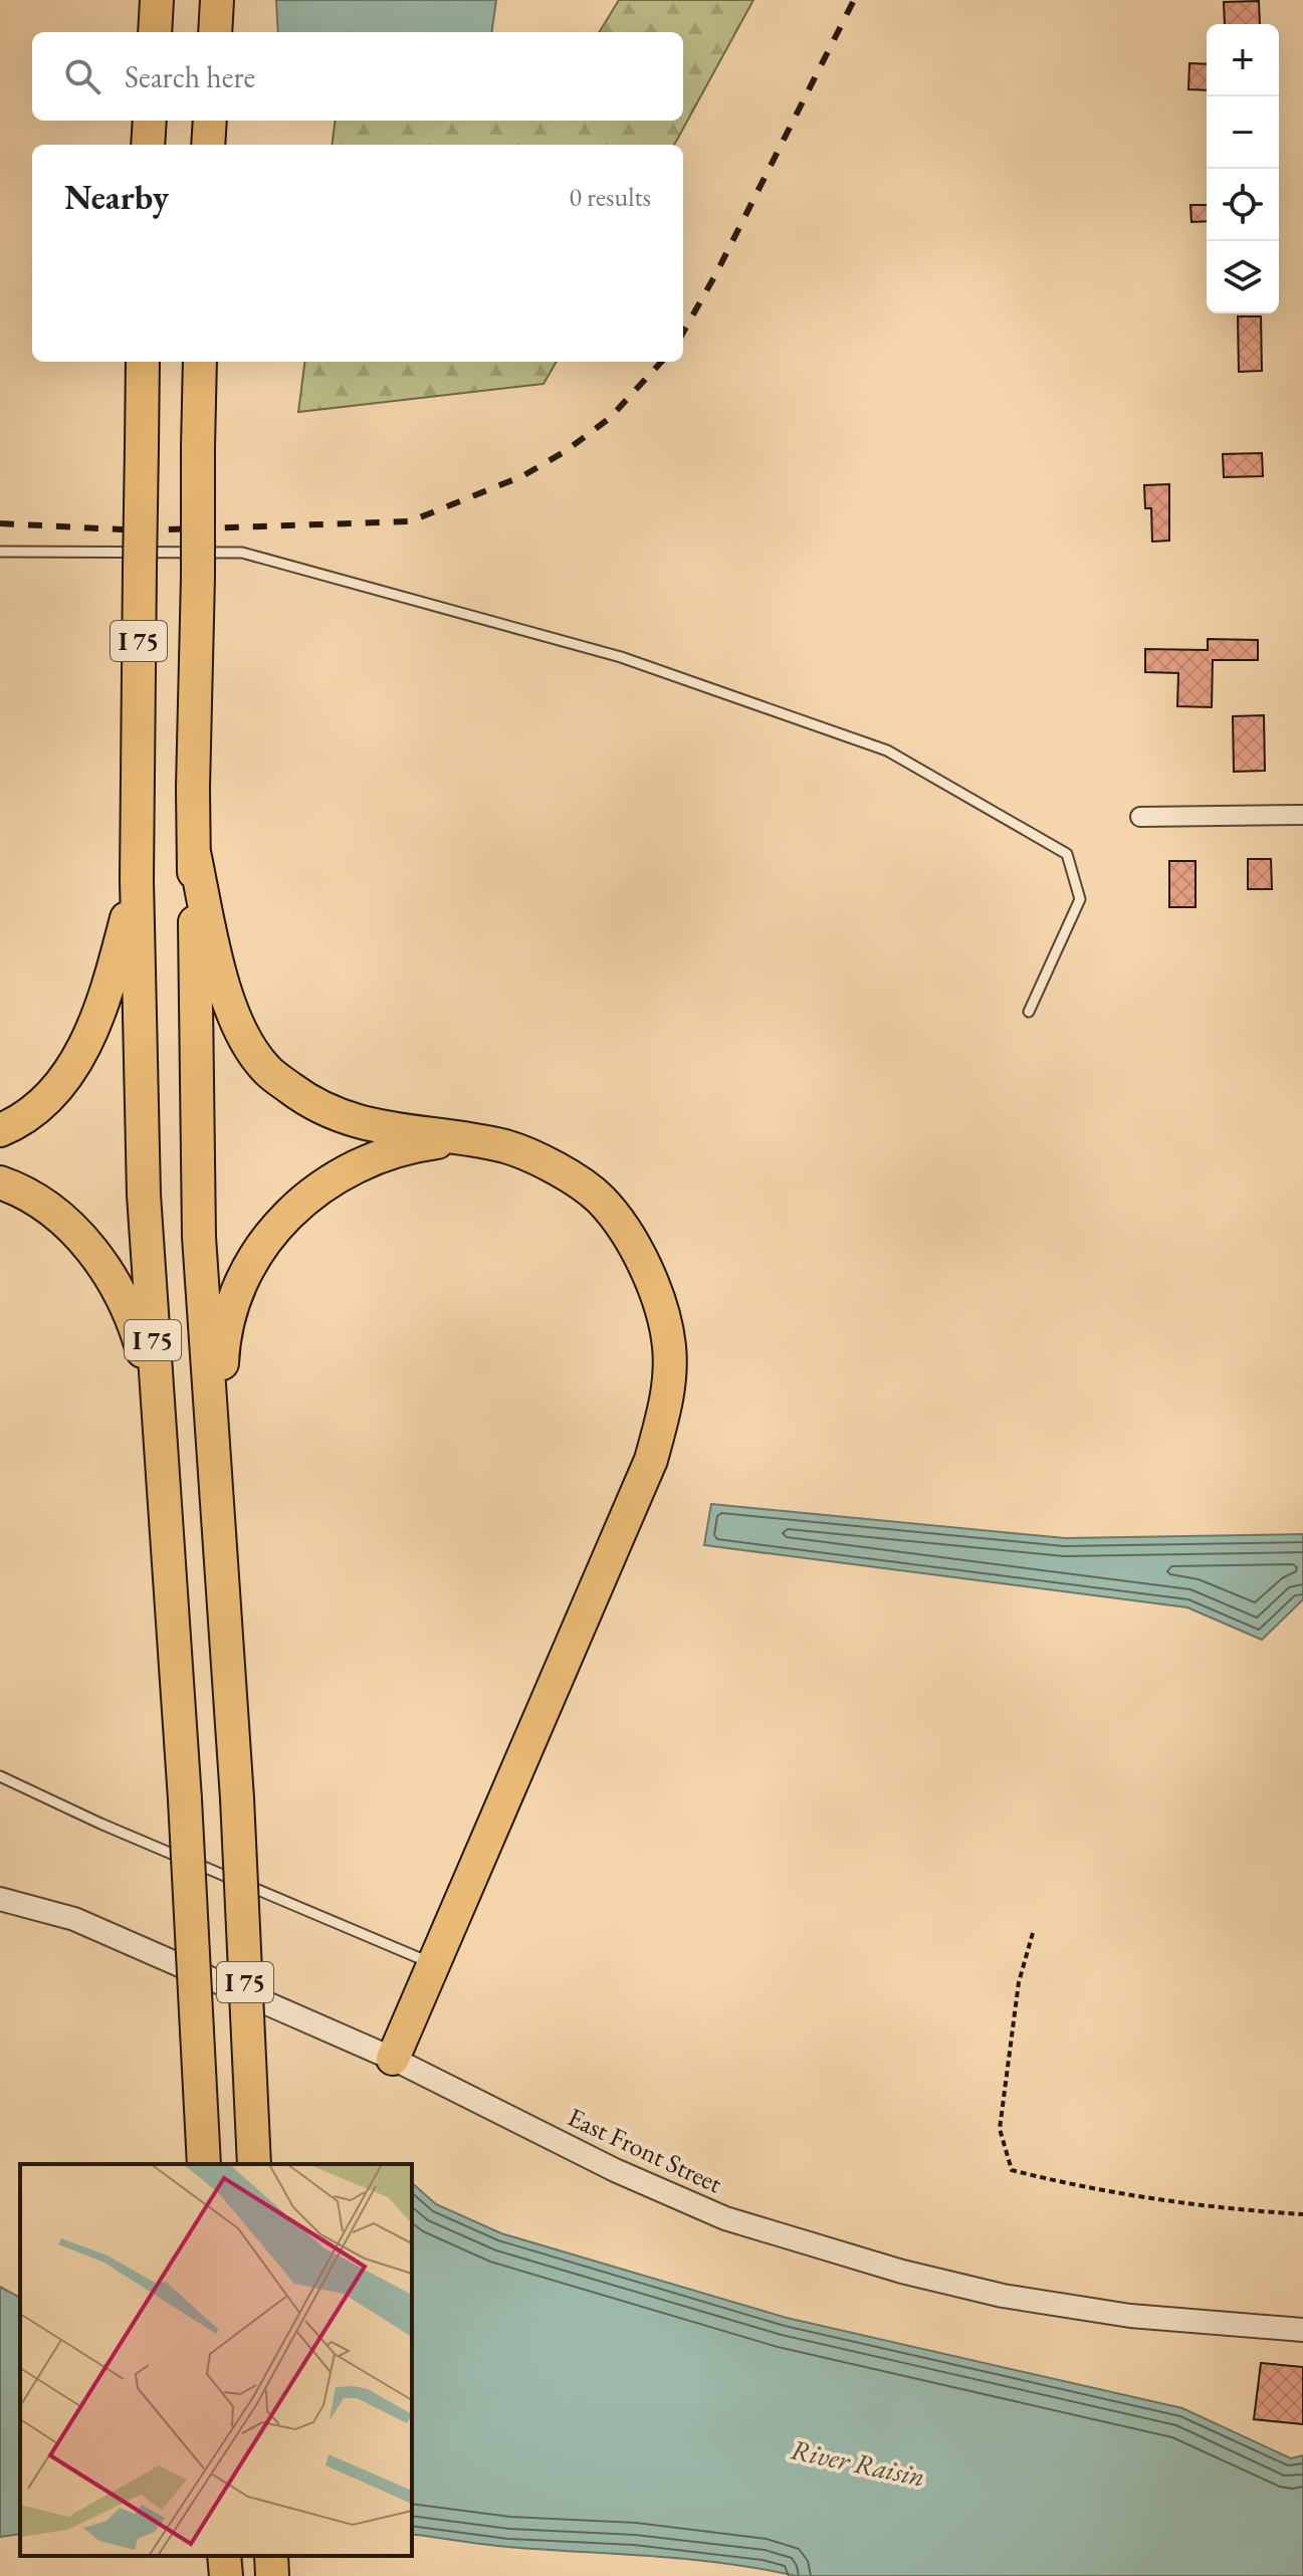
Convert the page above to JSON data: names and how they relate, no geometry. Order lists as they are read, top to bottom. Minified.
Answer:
{"streets":{"highway":["I 75"],"street":["East Front Street"]},"water":["River Raisin"],"page":{"map_buttons":["+","−"],"search":"Search here","heading":["Nearby","0 results"]}}
